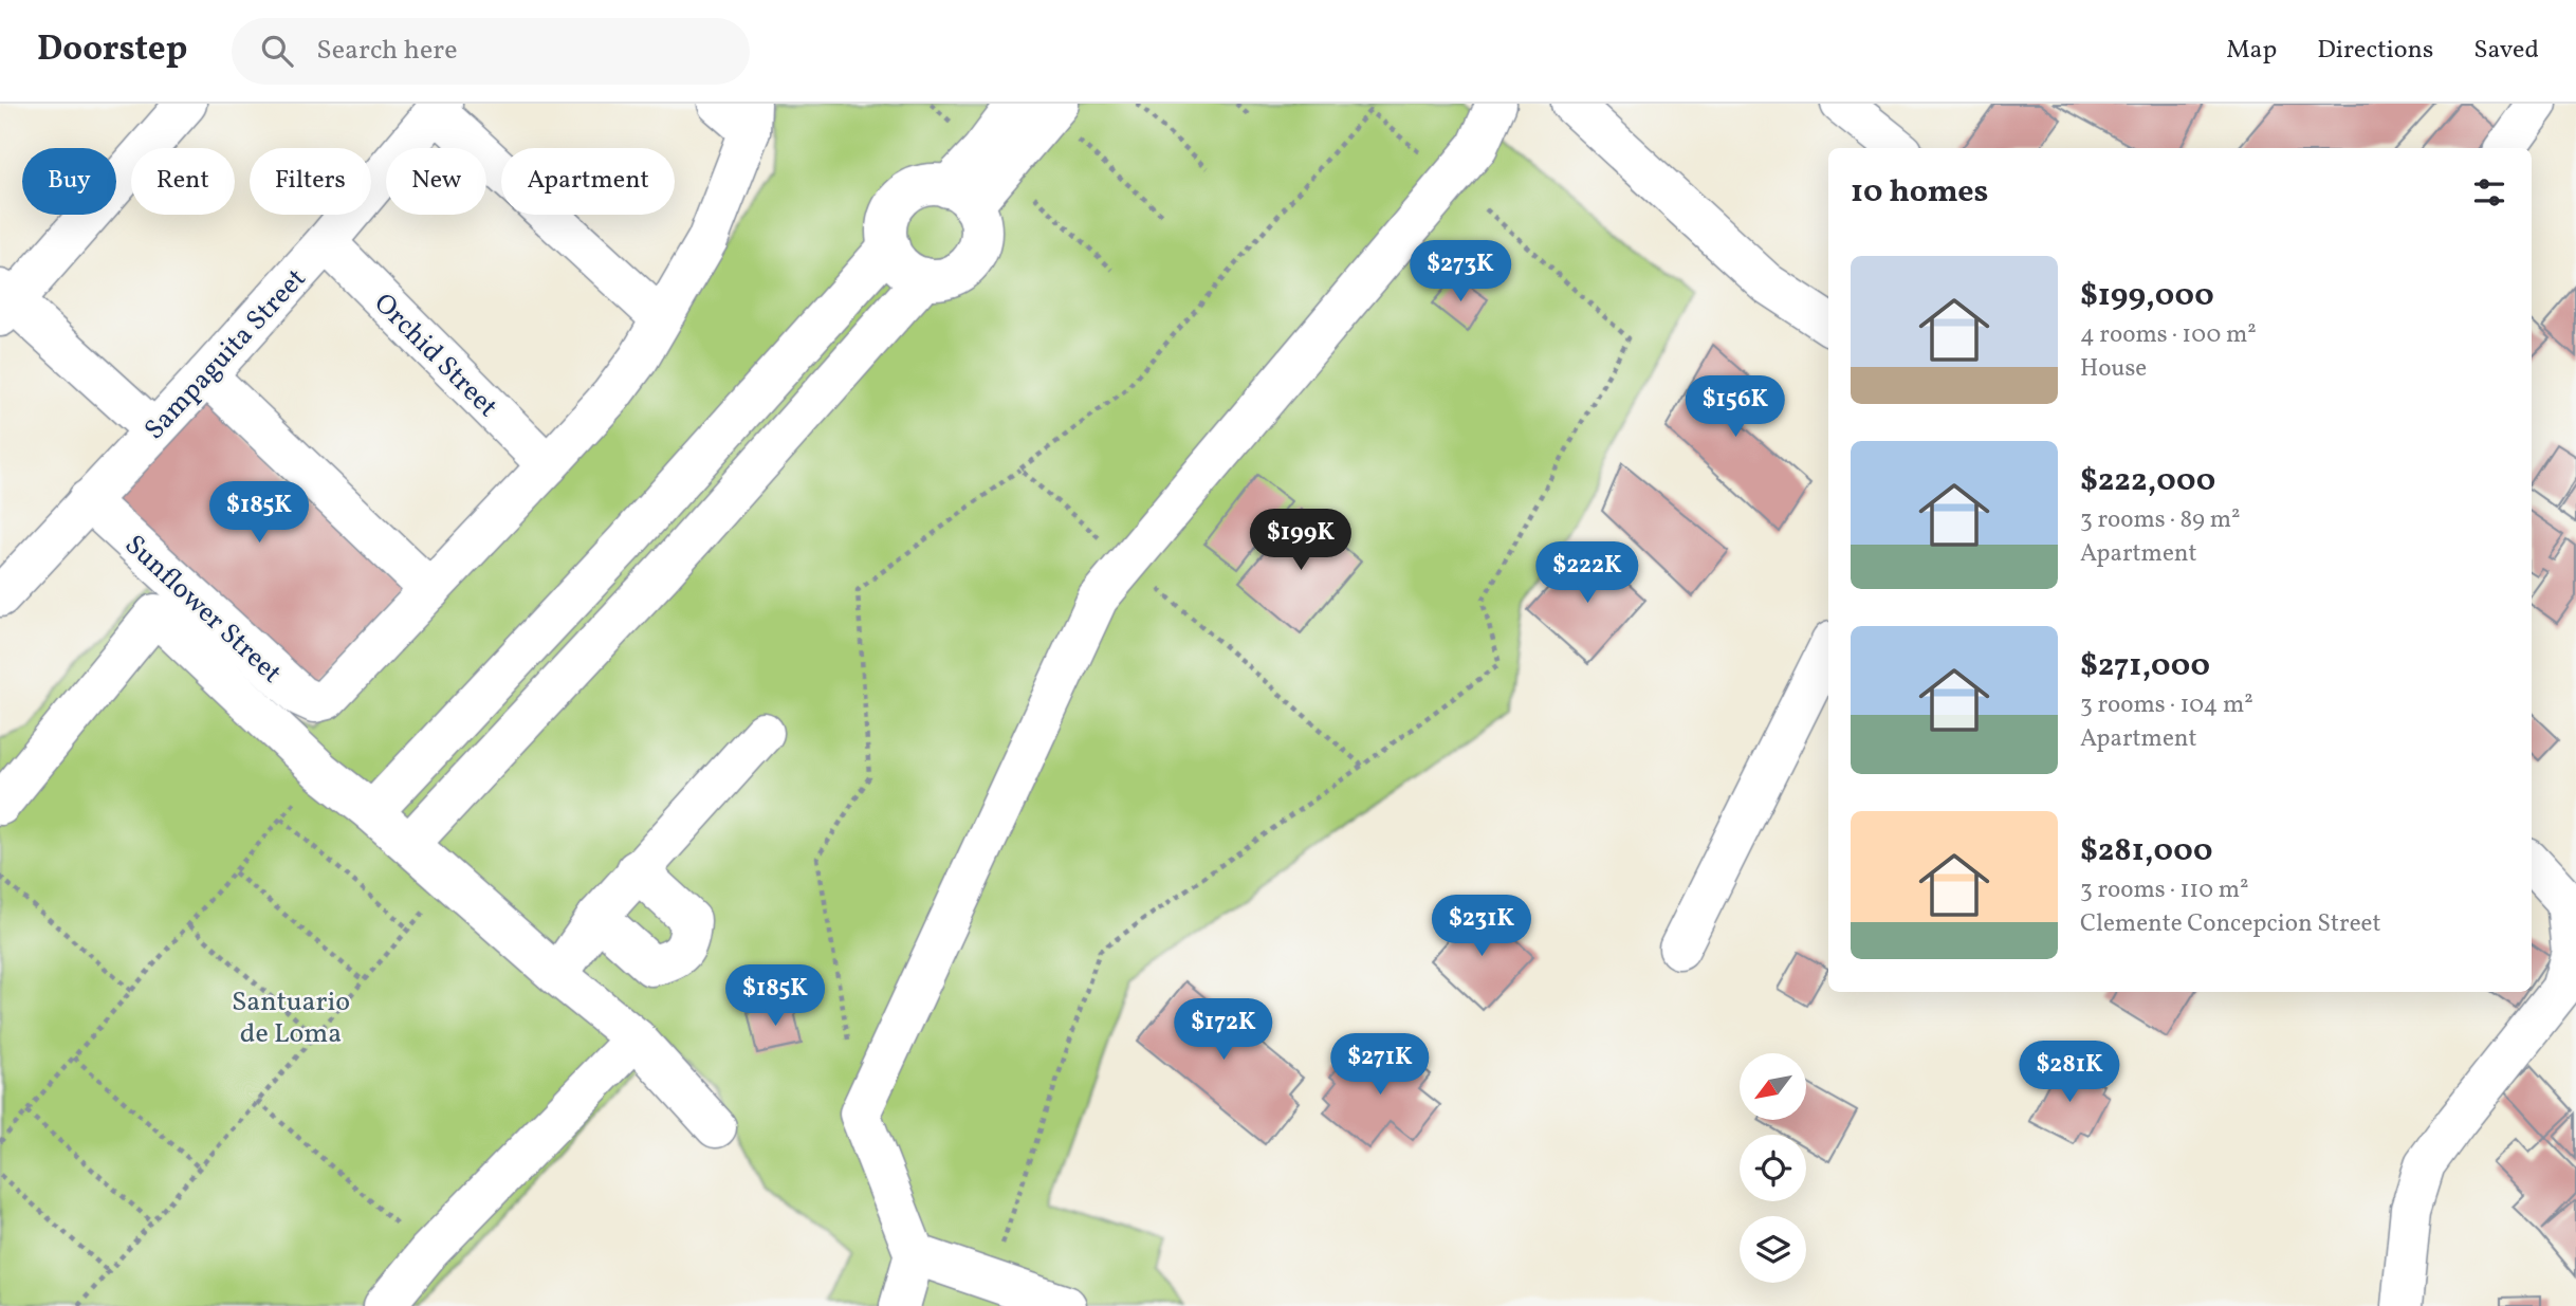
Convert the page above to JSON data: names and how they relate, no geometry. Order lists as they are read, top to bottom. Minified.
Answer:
{"streets":{"street":["Sampaguita Street","Orchid Street","Sunflower Street"]},"crossings":[["Sampaguita Street","Orchid Street"],["Sampaguita Street","Sunflower Street"]],"parks":["Santuario de Loma"],"north":"bottom left","page":{"header":"Doorstep","search":"Search here","nav":["Map","Directions","Saved"],"chip":["Buy","Rent","Filters","New","Apartment"],"heading":"10 homes","list":[{"name":"$199,000","note":"4 rooms · 100 m² · House"},{"name":"$222,000","note":"3 rooms · 89 m² · Apartment"},{"name":"$271,000","note":"3 rooms · 104 m² · Apartment"},{"name":"$281,000","note":"3 rooms · 110 m² · Clemente Concepcion Street"}],"price":["$273K","$156K","$185K","$199K","$222K","$231K","$185K","$172K","$271K","$281K"]}}
